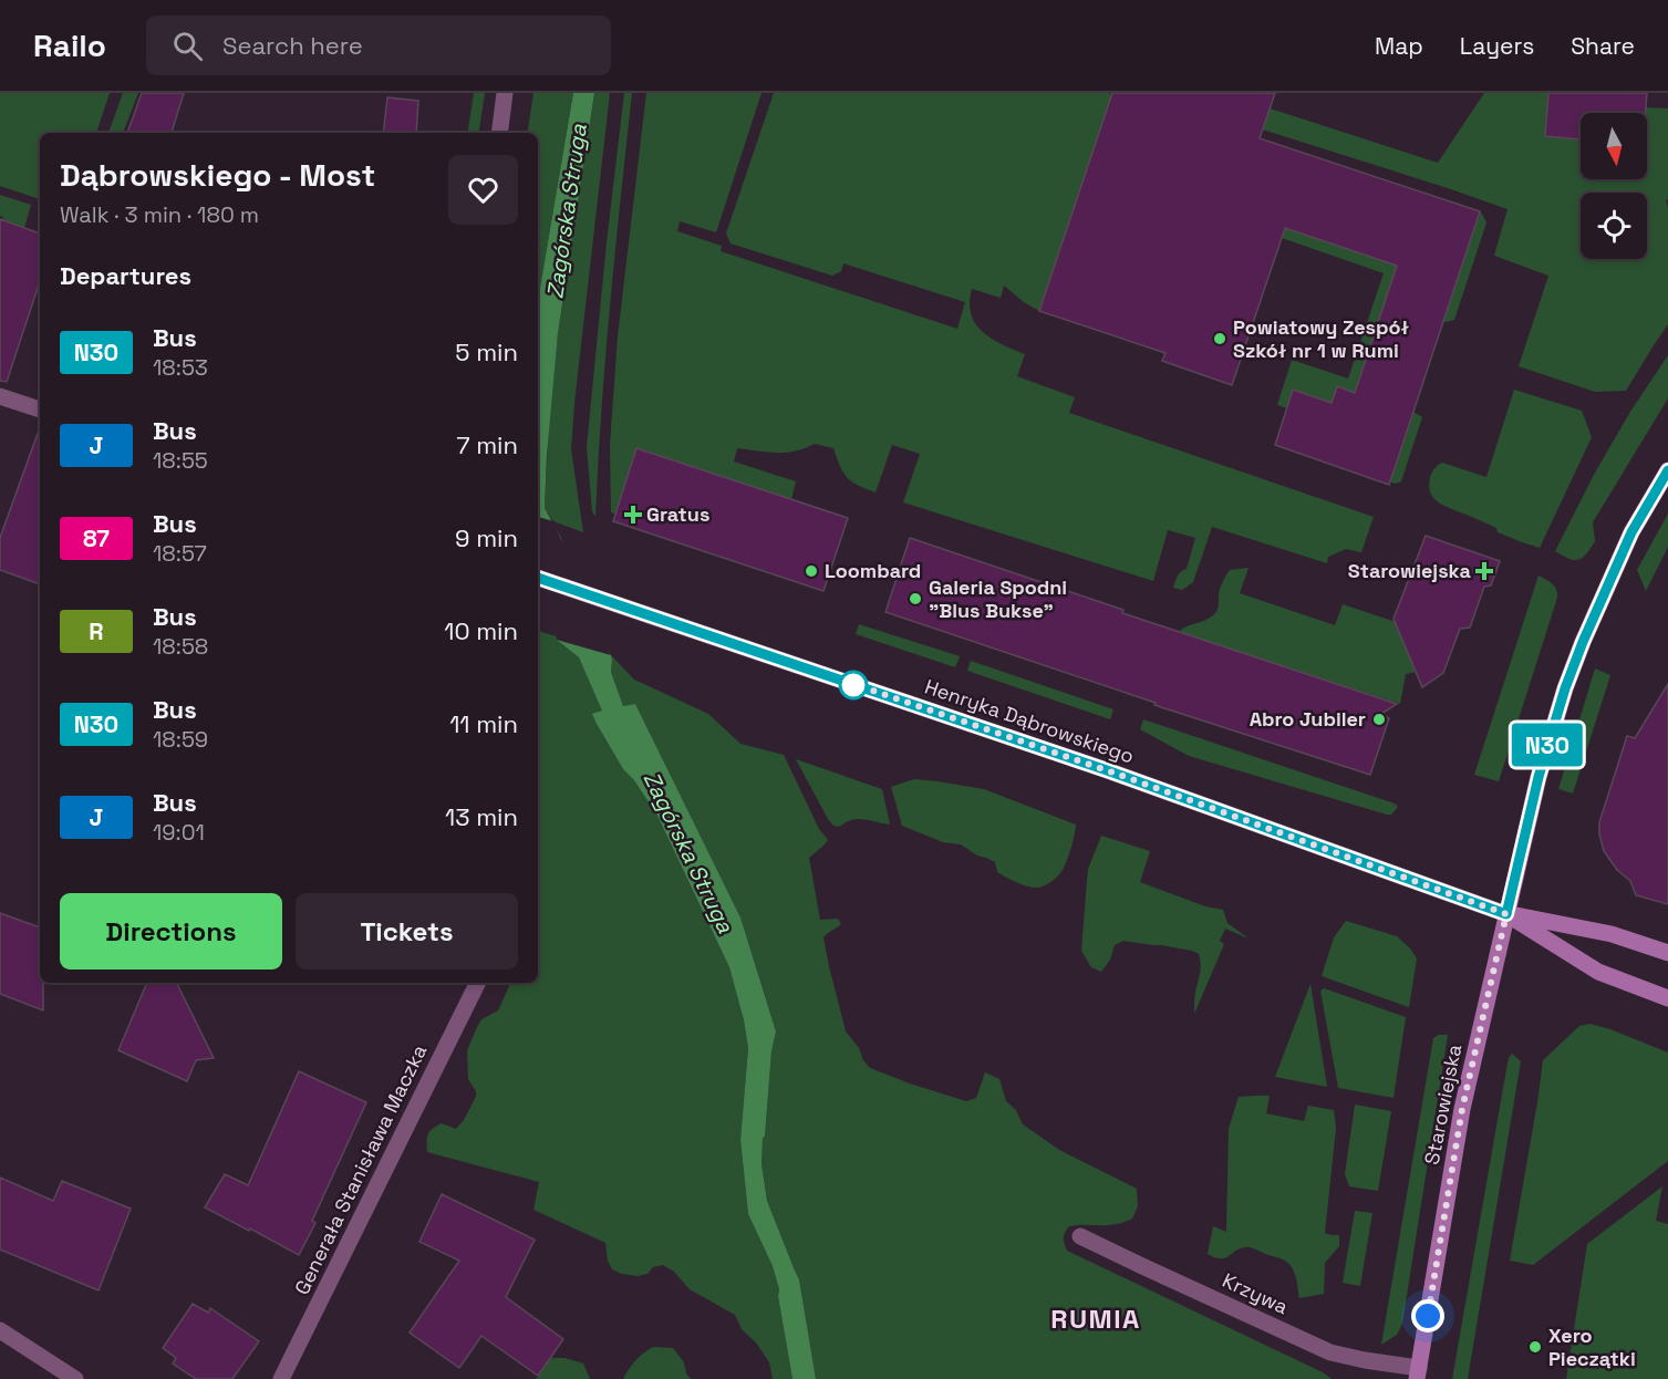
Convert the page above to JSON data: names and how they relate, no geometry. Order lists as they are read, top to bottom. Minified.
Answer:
{"streets":{"main road":["Henryka Dąbrowskiego","Starowiejska"],"street":["Generała Stanisława Maczka","Krzywa"]},"crossings":[["Henryka Dąbrowskiego","Starowiejska"],["Starowiejska","Krzywa"]],"districts":["RUMIA"],"water":["Zagórska Struga"],"places":{"other":["Powiatowy Zespół Szkół nr 1 w Rumi","Loombard","Galeria Spodni \"Blus Bukse\"","Abro Jubiler","Xero Pieczątki"],"health":["Gratus","Starowiejska"]},"lines":["bus line N30"],"north":"bottom","page":{"header":"Railo","search":"Search here","nav":["Map","Layers","Share"],"on_map":"N30","heading":[["Dąbrowskiego - Most","Walk · 3 min · 180 m"],"Departures"],"list":[{"mark":"N30","name":"Bus","note":"18:53","value":"5 min"},{"mark":"J","name":"Bus","note":"18:55","value":"7 min"},{"mark":"87","name":"Bus","note":"18:57","value":"9 min"},{"mark":"R","name":"Bus","note":"18:58","value":"10 min"},{"mark":"N30","name":"Bus","note":"18:59","value":"11 min"},{"mark":"J","name":"Bus","note":"19:01","value":"13 min"}],"buttons":["Directions","Tickets"]}}
